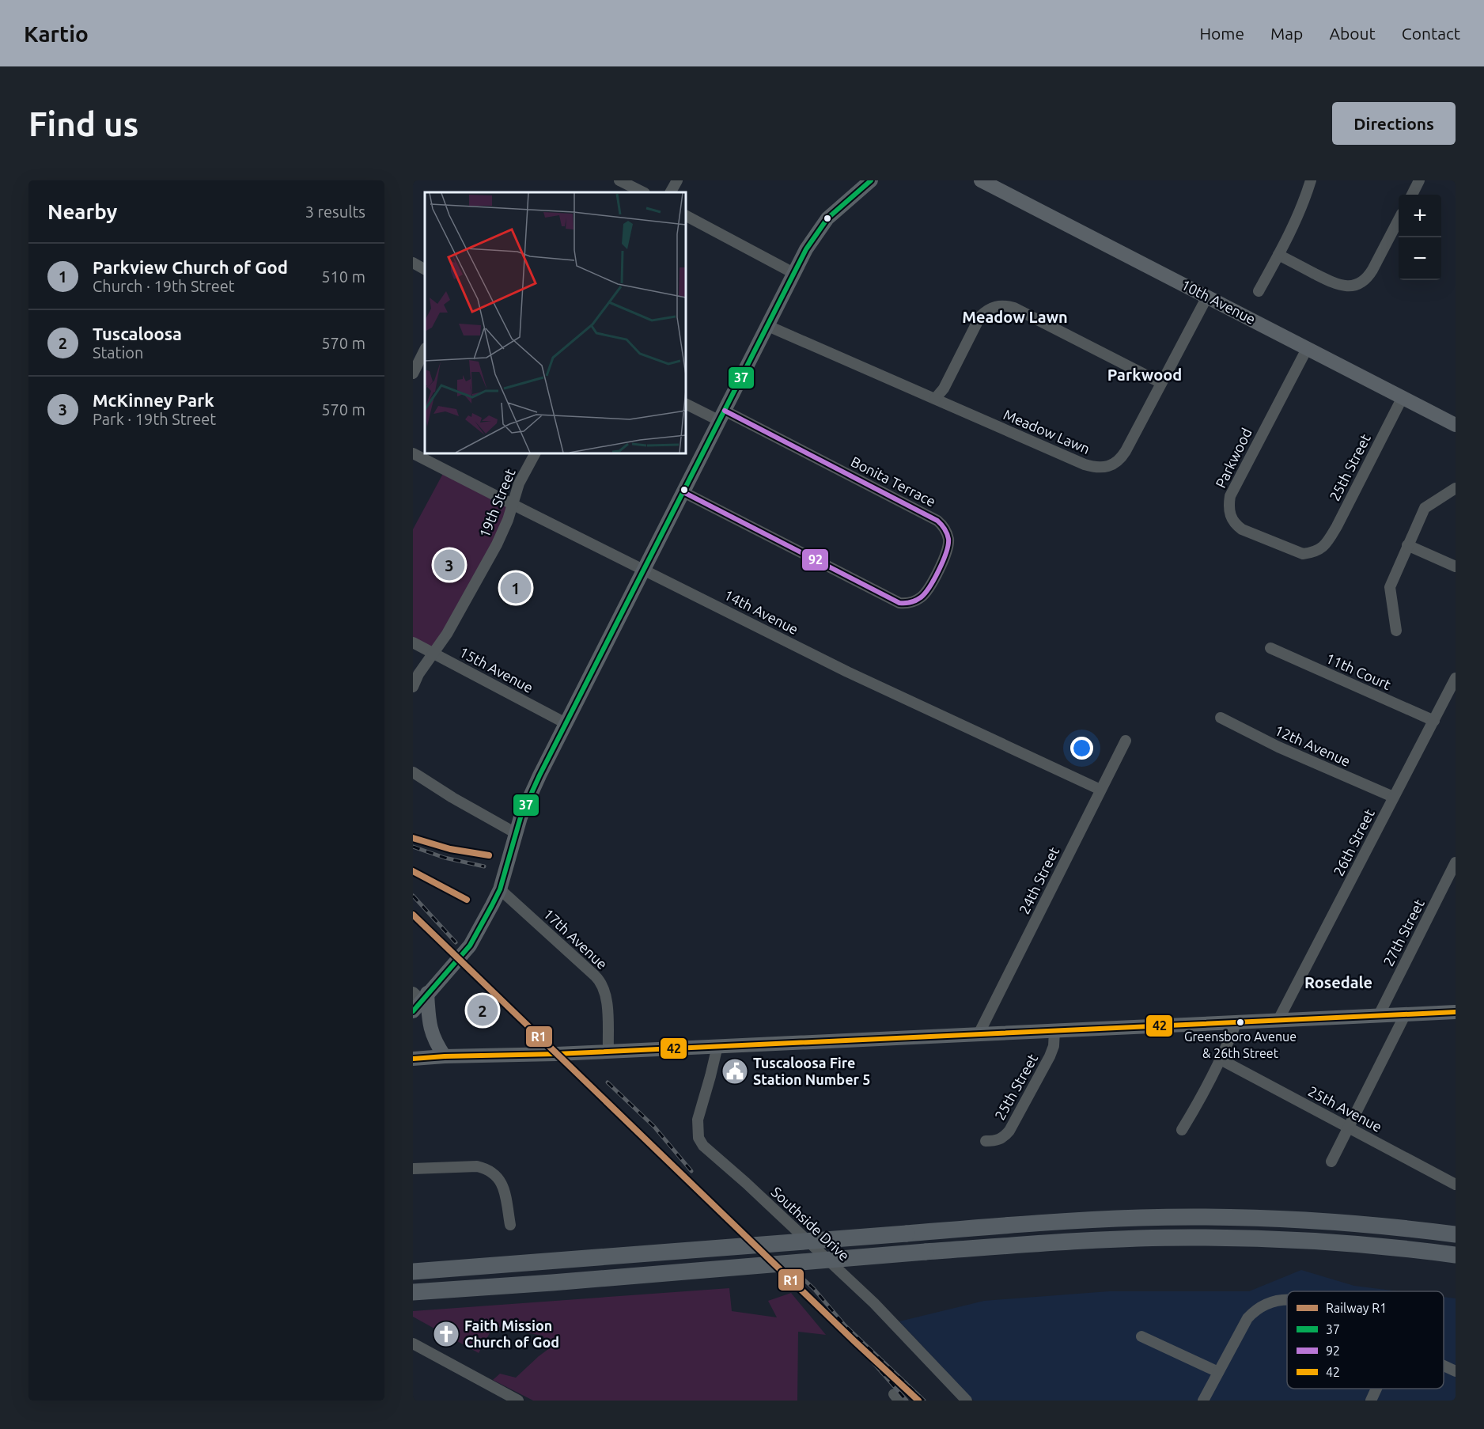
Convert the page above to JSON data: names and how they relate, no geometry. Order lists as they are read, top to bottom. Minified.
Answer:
{"streets":{"main road":["10th Avenue"],"street":["Meadow Lawn","Parkwood","25th Street","Bonita Terrace","19th Street","14th Avenue","15th Avenue","11th Court","12th Avenue","26th Street","24th Street","27th Street","17th Avenue","25th Avenue","Southside Drive"]},"crossings":[["10th Avenue","Meadow Lawn"],["10th Avenue","Parkwood"],["10th Avenue","25th Street"],["Parkwood","25th Street"],["19th Street","14th Avenue"],["19th Street","15th Avenue"],["14th Avenue","24th Street"],["11th Court","26th Street"],["12th Avenue","26th Street"]],"districts":["Meadow Lawn","Parkwood","Rosedale"],"places":{"other":["Greensboro Avenue & 26th Street"],"public building":["Tuscaloosa Fire Station Number 5"],"church":["Faith Mission Church of God"]},"lines":["transit line 37","transit line 92","rail line R1","transit line 42"],"legend":["Railway R1","37","92","42"],"page":{"header":"Kartio","nav":["Home","Map","About","Contact"],"buttons":"Directions","title":"Find us","heading":["Nearby","3 results"],"map_buttons":["+","−"],"list":[{"mark":"1","name":"Parkview Church of God","note":"Church · 19th Street","value":"510 m"},{"mark":"2","name":"Tuscaloosa","note":"Station","value":"570 m"},{"mark":"3","name":"McKinney Park","note":"Park · 19th Street","value":"570 m"}],"pins":["3","1","2"]}}
